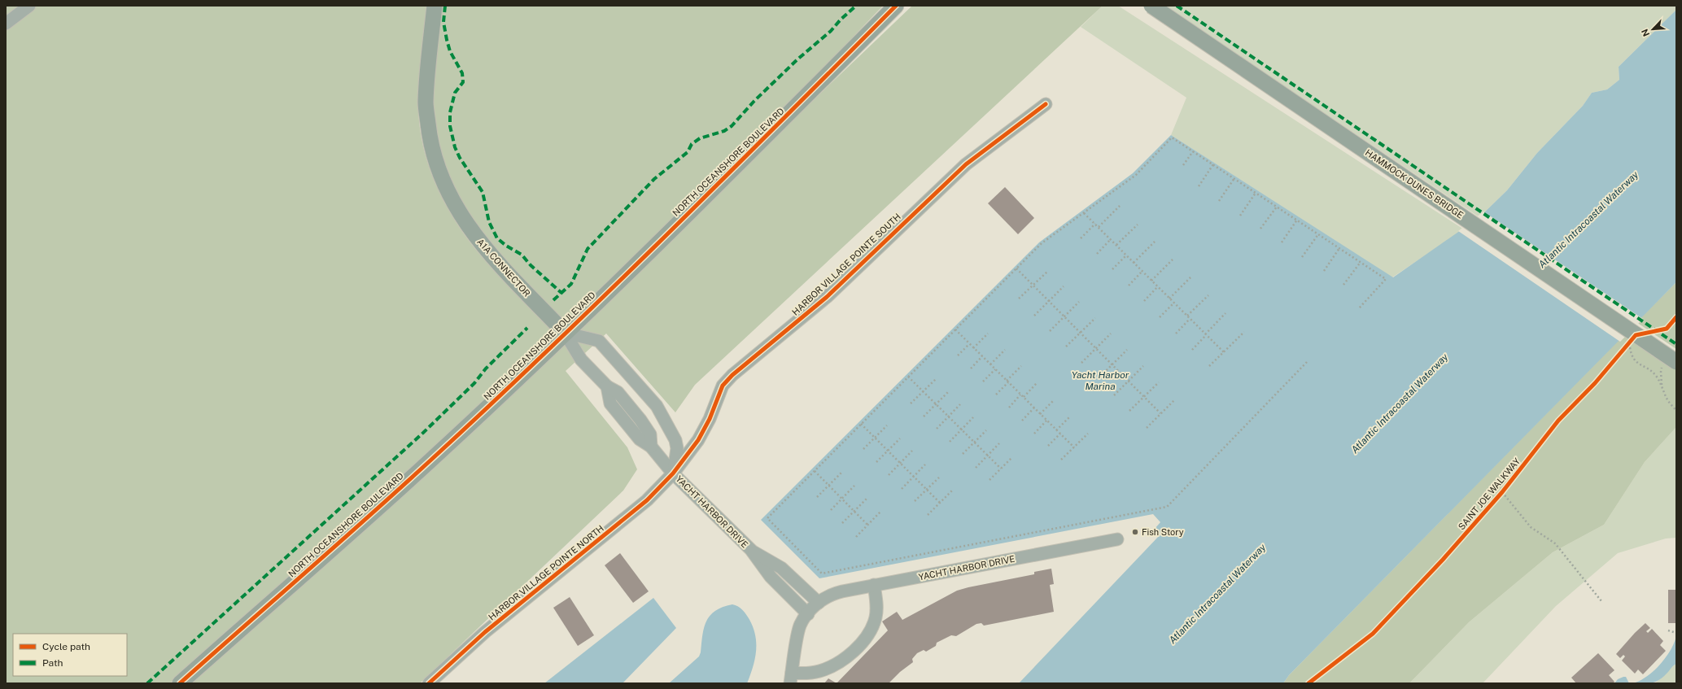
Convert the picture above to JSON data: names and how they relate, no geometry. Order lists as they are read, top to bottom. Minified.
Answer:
{"streets":{"main road":["NORTH OCEANSHORE BOULEVARD","HAMMOCK DUNES BRIDGE","A1A CONNECTOR"],"street":["HARBOR VILLAGE POINTE SOUTH","YACHT HARBOR DRIVE","HARBOR VILLAGE POINTE NORTH"],"cycle path":["SAINT JOE WALKWAY"]},"crossings":[["NORTH OCEANSHORE BOULEVARD","A1A CONNECTOR"],["NORTH OCEANSHORE BOULEVARD","YACHT HARBOR DRIVE"],["HARBOR VILLAGE POINTE SOUTH","YACHT HARBOR DRIVE"],["HARBOR VILLAGE POINTE SOUTH","HARBOR VILLAGE POINTE NORTH"],["A1A CONNECTOR","YACHT HARBOR DRIVE"],["YACHT HARBOR DRIVE","HARBOR VILLAGE POINTE NORTH"]],"water":["Atlantic Intracoastal Waterway","Yacht Harbor Marina"],"places":["Fish Story"],"legend":["Cycle path","Path"],"north":"bottom left"}
